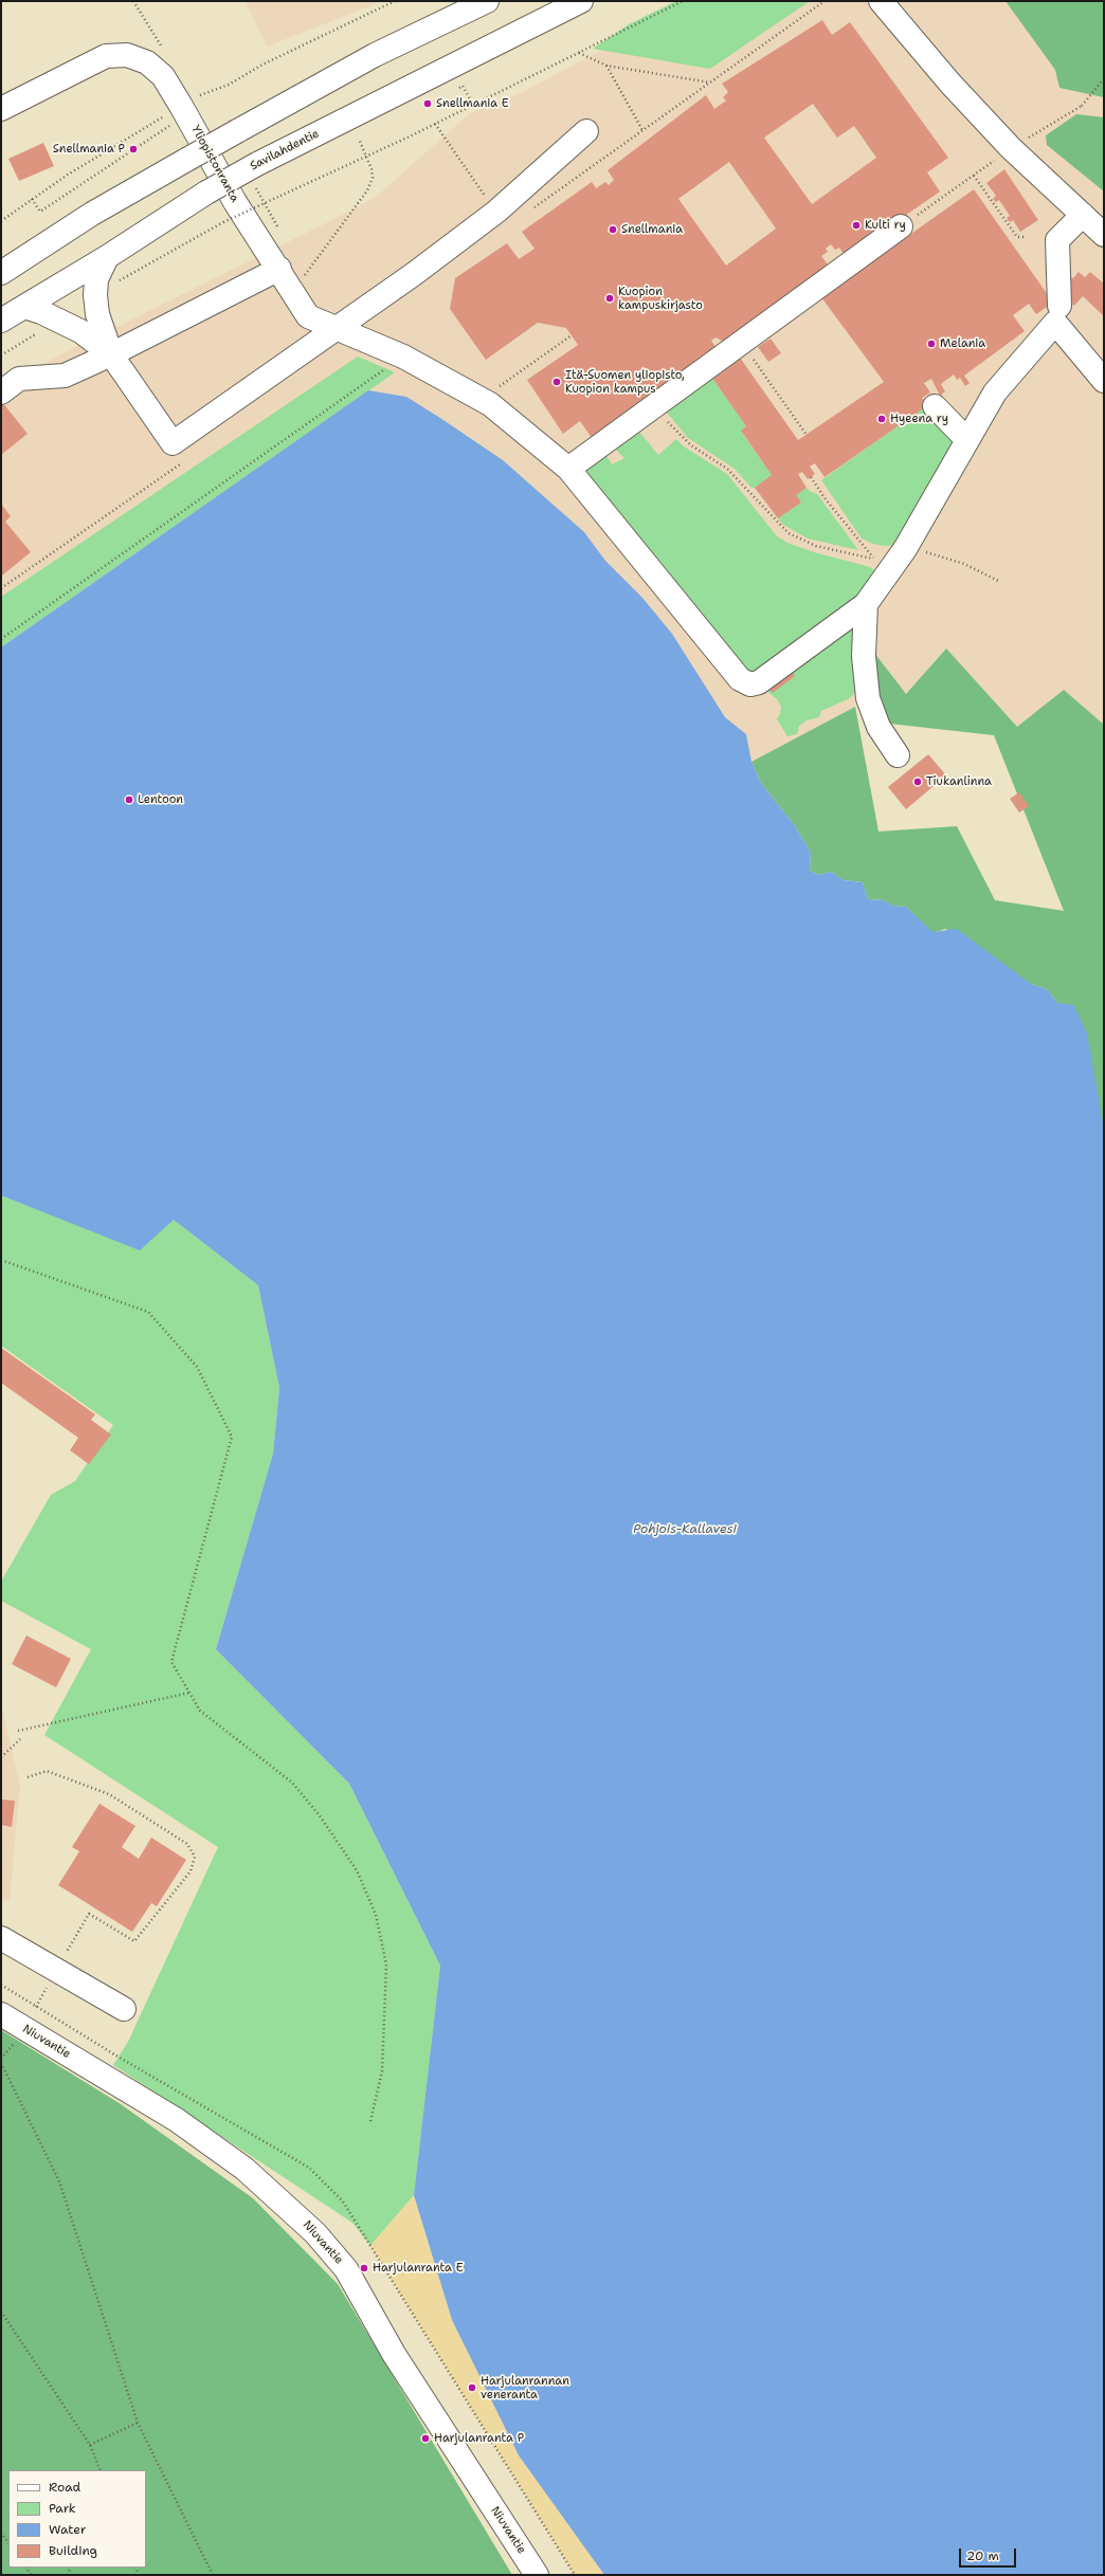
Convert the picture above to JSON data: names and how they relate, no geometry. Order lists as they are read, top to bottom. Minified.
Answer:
{"streets":{"main road":["Savilahdentie","Yliopistonranta","Niuvantie"]},"water":["Pohjois-Kallavesi"],"places":["Snellmania E","Snellmania P","Kulti ry","Snellmania","Kuopion kampuskirjasto","Melania","Itä-Suomen yliopisto, Kuopion kampus","Hyeena ry","Tiukanlinna","Lentoon","Harjulanranta E","Harjulanrannan veneranta","Harjulanranta P"],"legend":["Road","Park","Water","Building"],"scale_bar":"20 m"}
